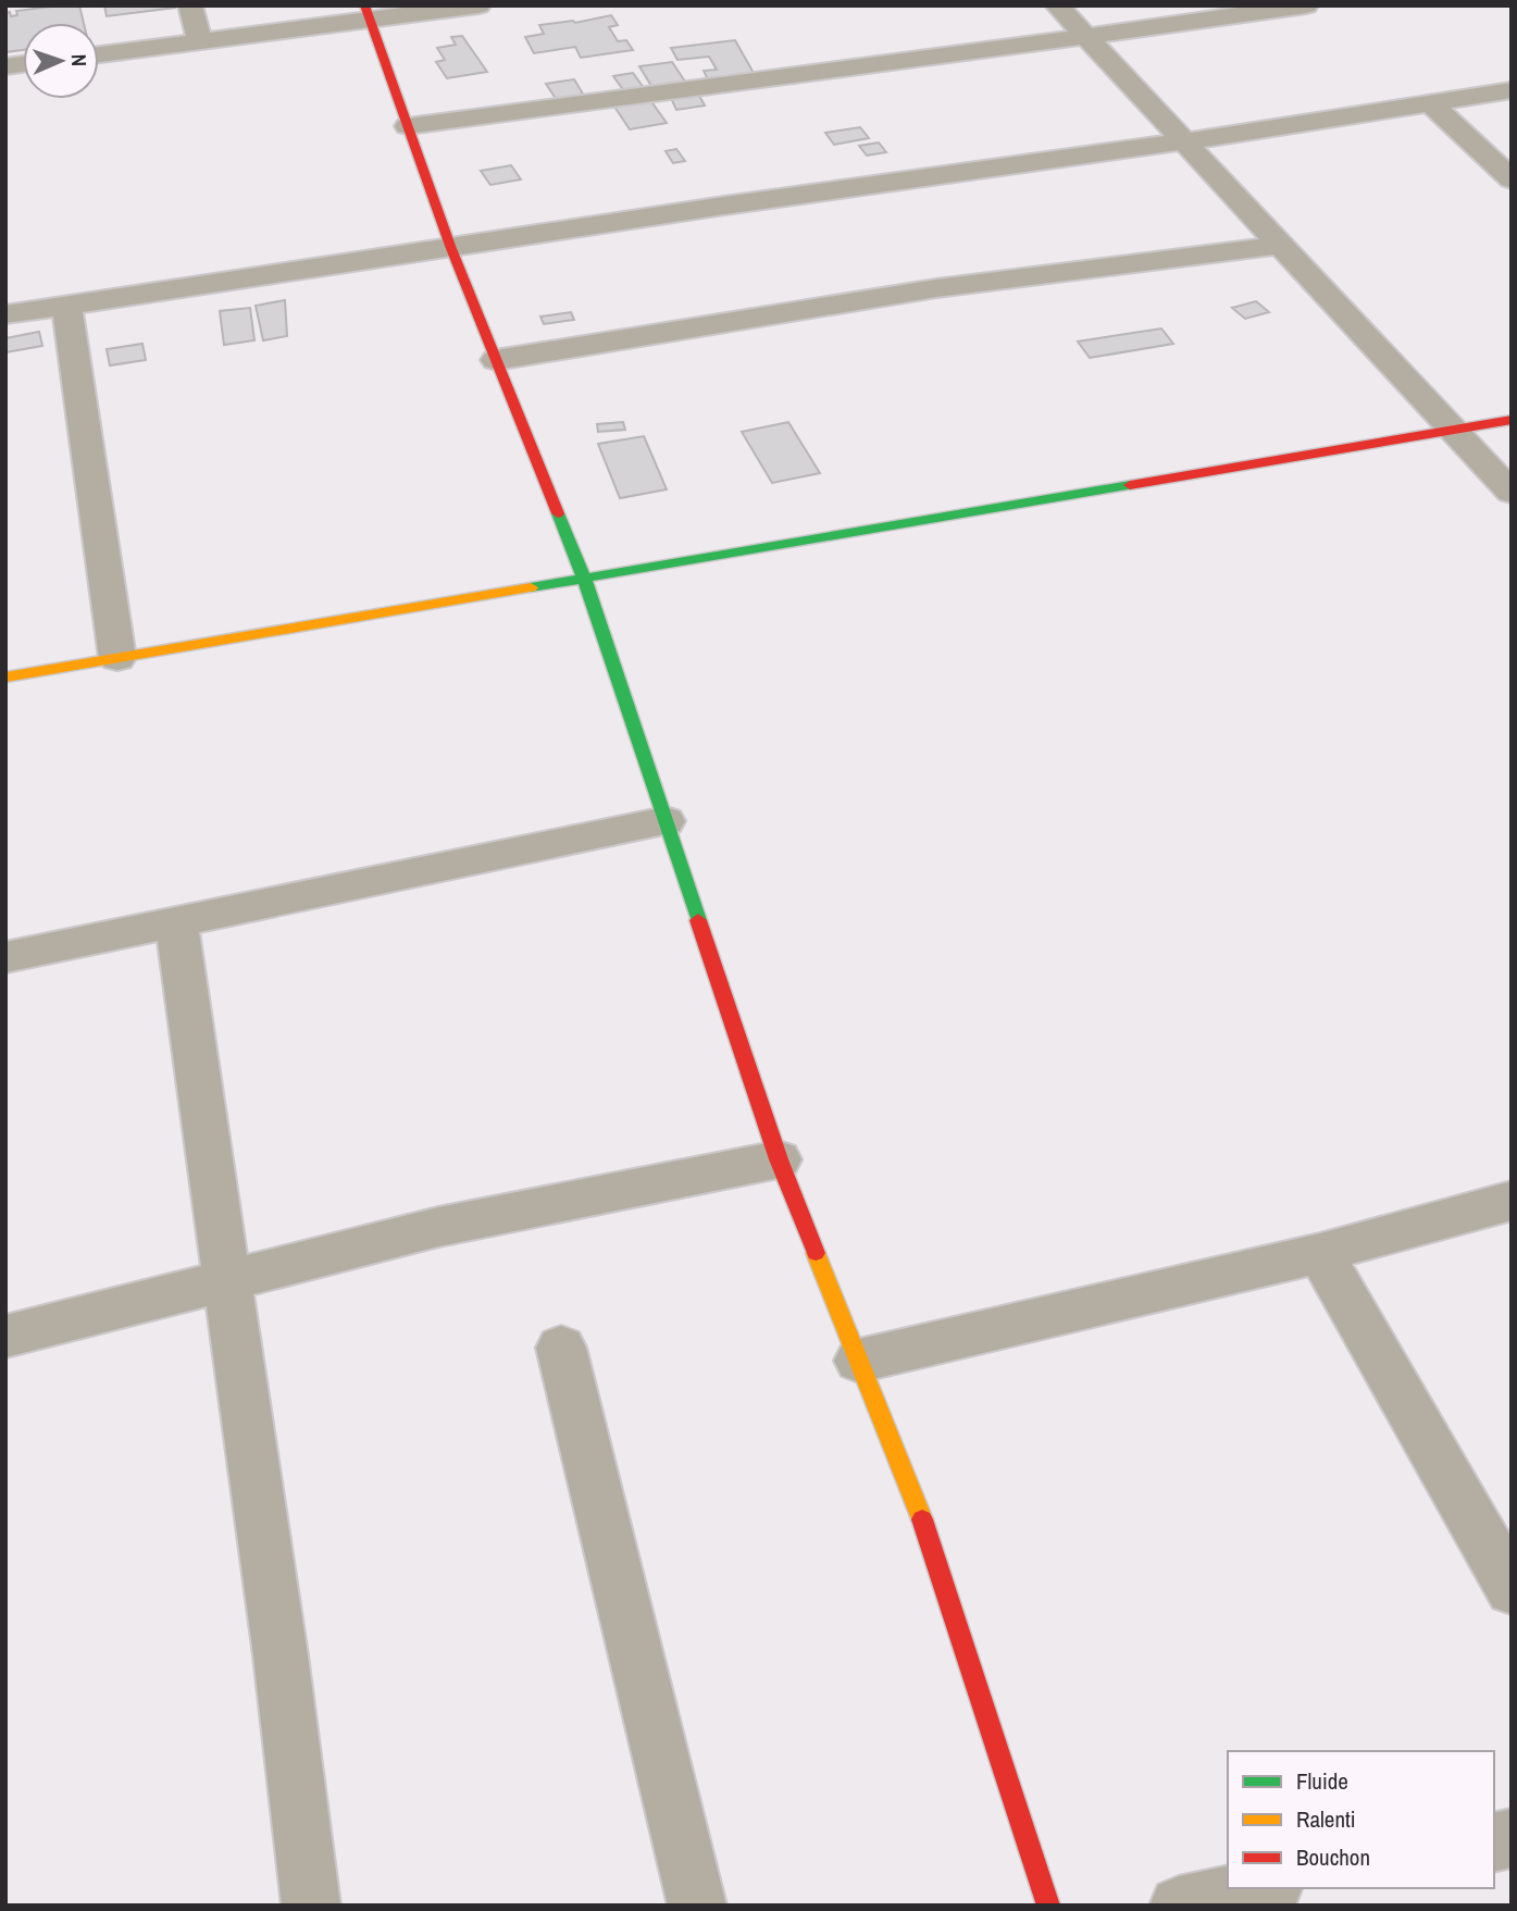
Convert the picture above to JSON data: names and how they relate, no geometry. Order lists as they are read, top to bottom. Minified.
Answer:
{"legend":["Fluide","Ralenti","Bouchon"],"north":"right"}
